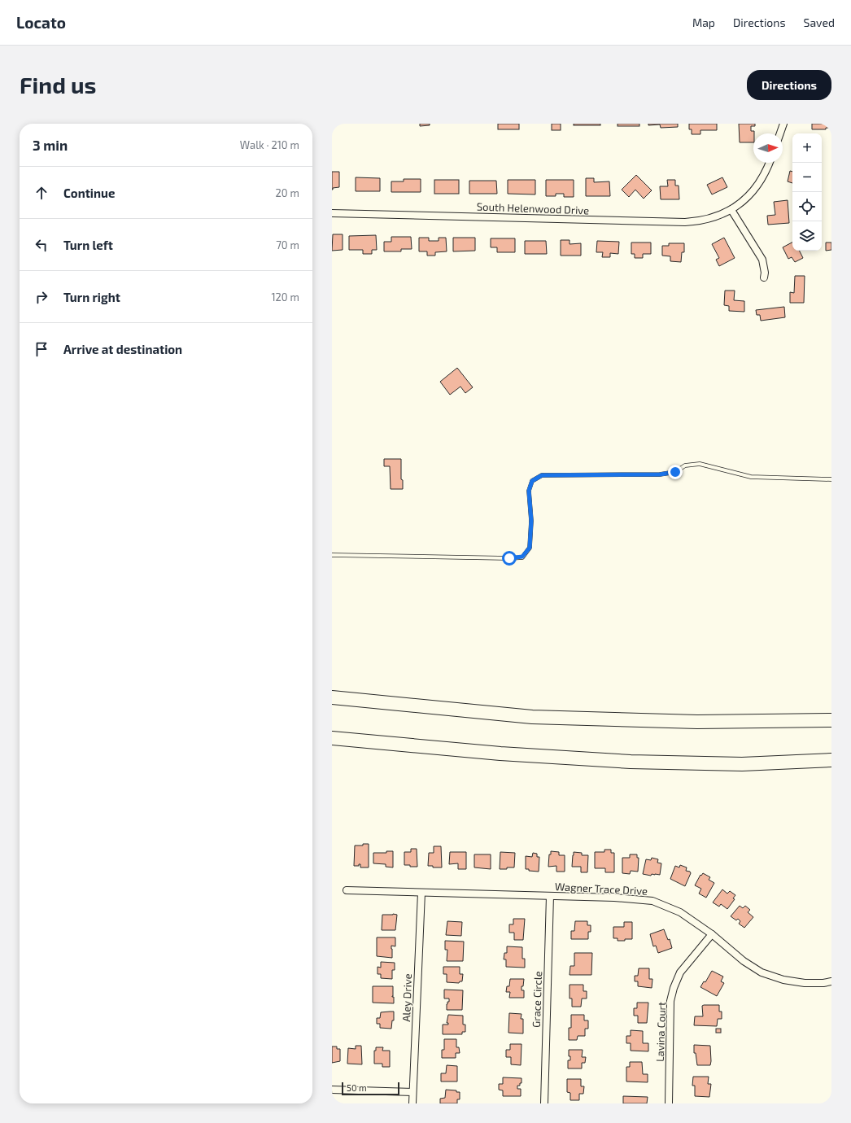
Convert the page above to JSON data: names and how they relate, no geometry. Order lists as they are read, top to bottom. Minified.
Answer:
{"streets":{"street":["South Helenwood Drive","Wagner Trace Drive","Aley Drive","Grace Circle","Lavina Court"]},"crossings":[["Wagner Trace Drive","Aley Drive"],["Wagner Trace Drive","Grace Circle"],["Wagner Trace Drive","Lavina Court"]],"scale_bar":"50 m","north":"right","page":{"header":"Locato","nav":["Map","Directions","Saved"],"buttons":"Directions","title":"Find us","heading":["3 min","Walk · 210 m"],"map_buttons":["+","−"],"list":[["Continue","20 m"],["Turn left","70 m"],["Turn right","120 m"],"Arrive at destination"],"scale":"50 m"}}
